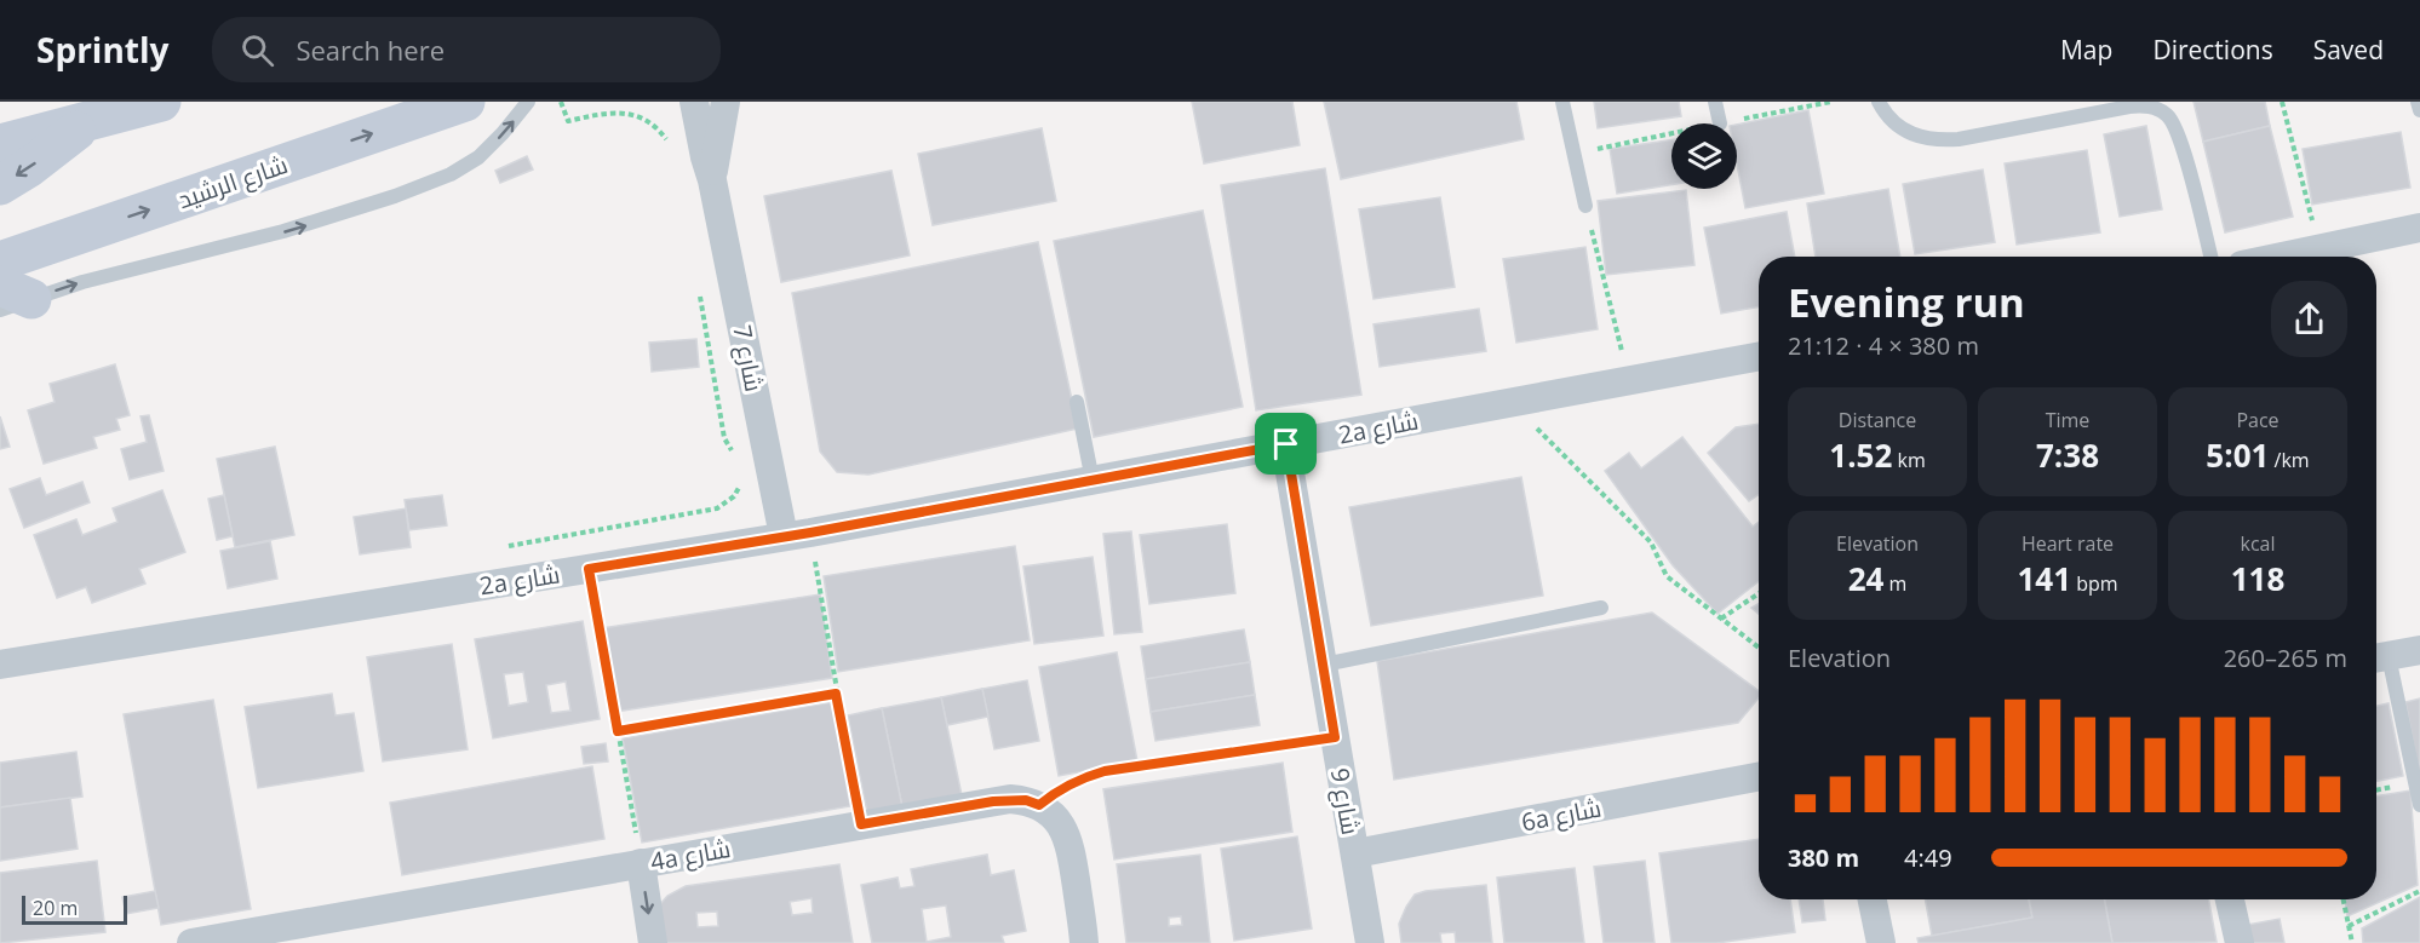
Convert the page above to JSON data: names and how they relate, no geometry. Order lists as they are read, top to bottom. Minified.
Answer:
{"streets":{"main road":["شارع الرشيد"],"street":["شارع 7","2a شارع","شارع 9","6a شارع","4a شارع"]},"crossings":[["شارع 7","2a شارع"],["2a شارع","شارع 9"],["شارع 9","6a شارع"]],"scale_bar":"20 m","page":{"header":"Sprintly","search":"Search here","nav":["Map","Directions","Saved"],"heading":["Evening run","21:12 · 4 × 380 m"],"stats":[["Distance","1.52 km"],["Time","7:38"],["Pace","5:01 /km"],["Elevation","24 m"],["Heart rate","141 bpm"],["kcal","118"]],"chart":["Elevation","260–265 m"],"list":[{"name":"380 m","note":"4:49"}],"scale":"20 m"}}
